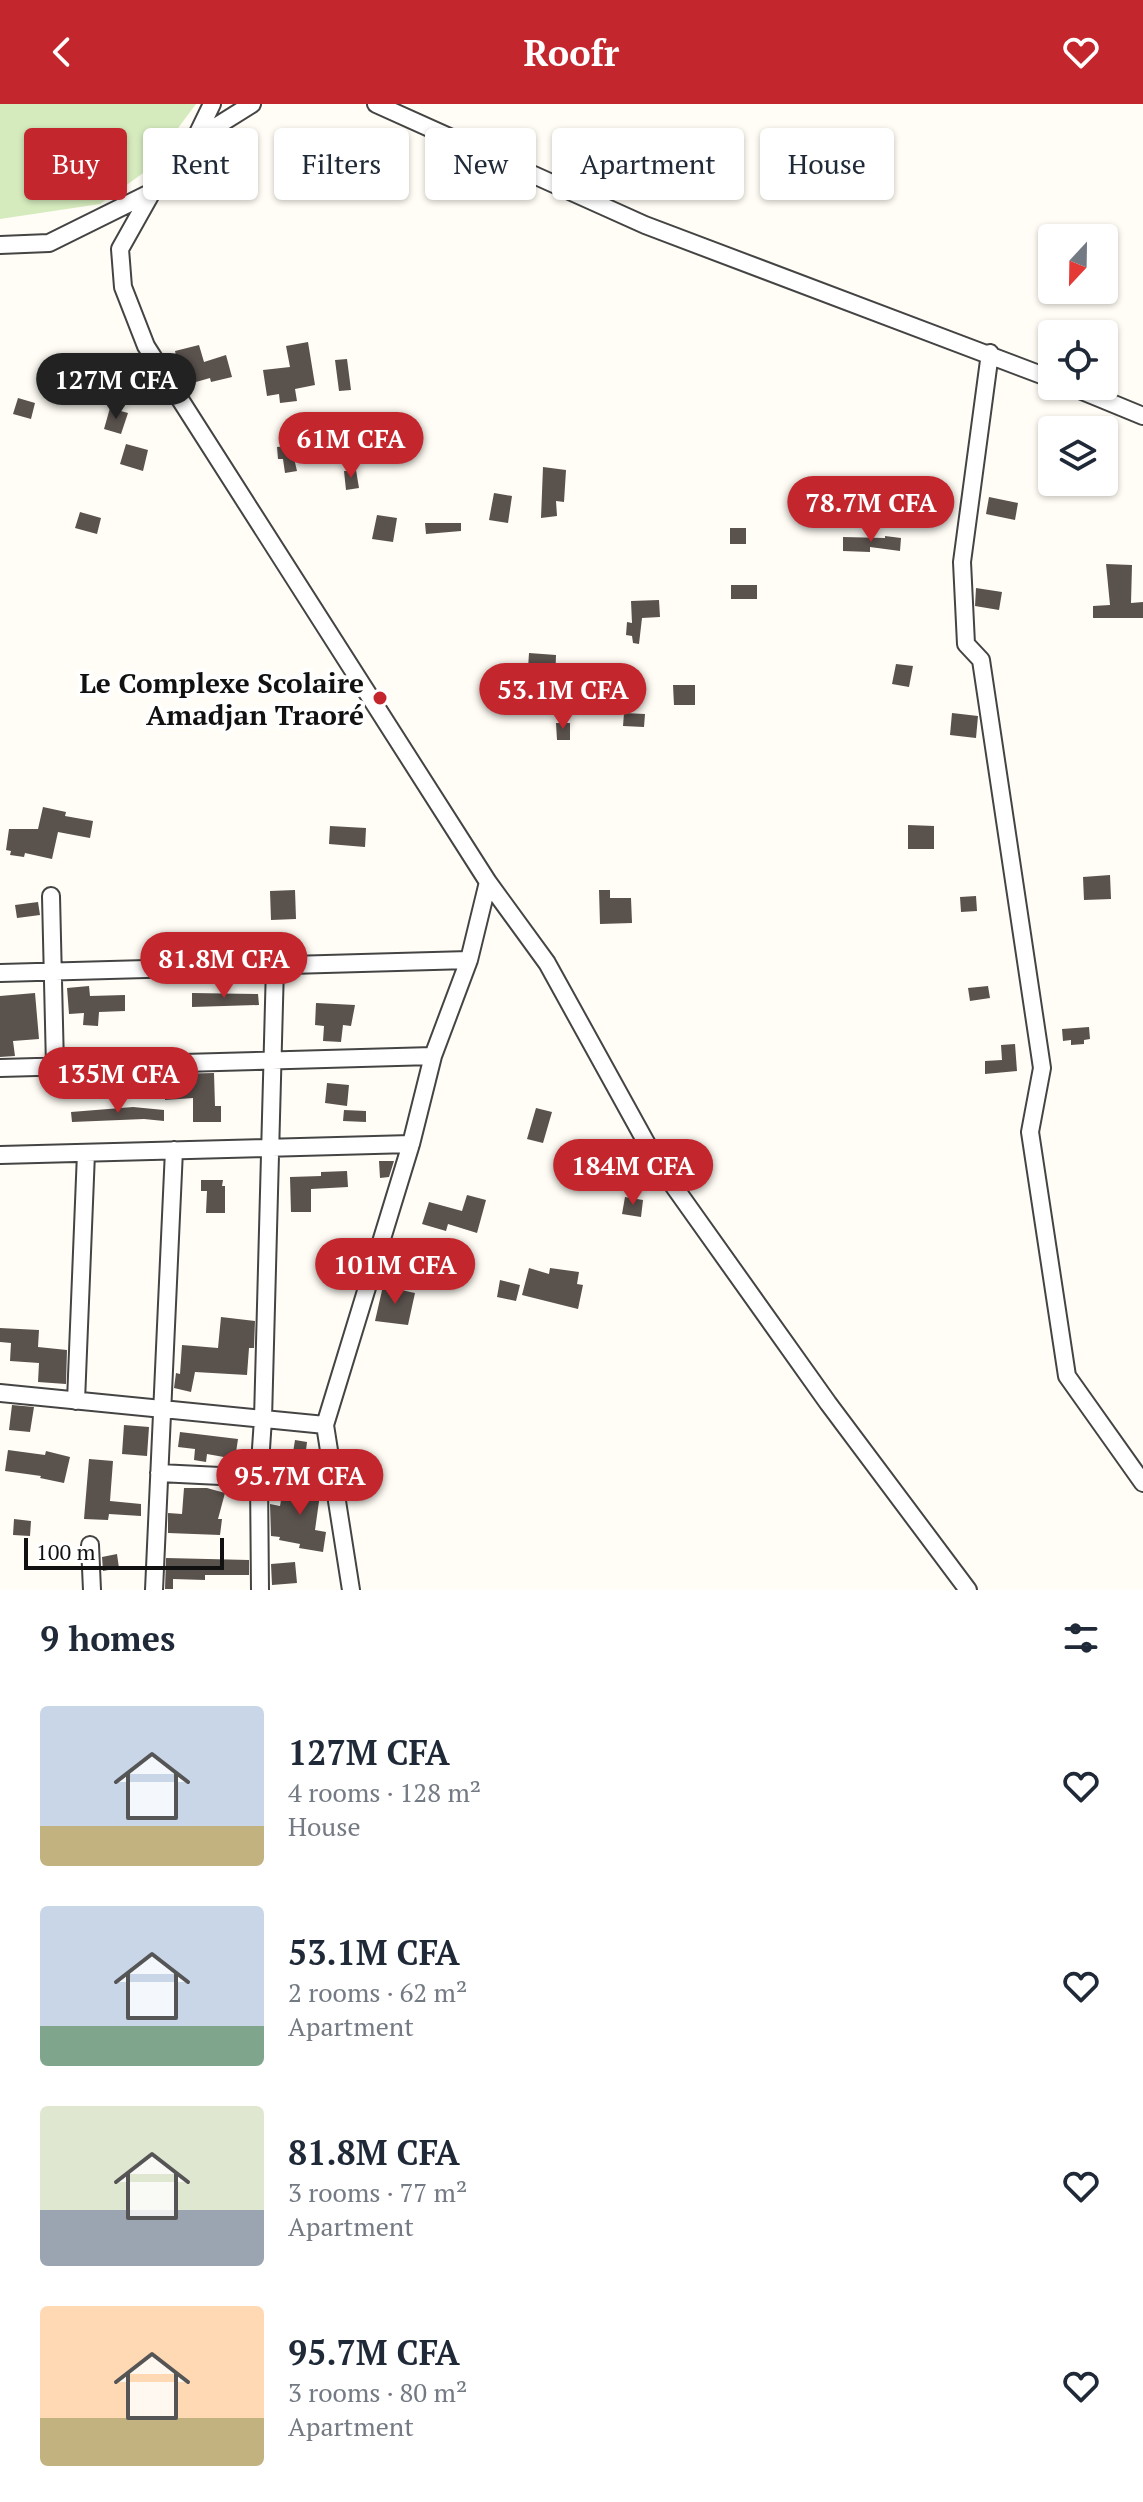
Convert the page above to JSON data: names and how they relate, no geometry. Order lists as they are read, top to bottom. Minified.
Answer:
{"places":["Le Complexe Scolaire Amadjan Traoré"],"scale_bar":"100 m","north":"bottom","page":{"header":"Roofr","chip":["Buy","Rent","Filters","New","Apartment","House"],"price":["127M CFA","61M CFA","78.7M CFA","53.1M CFA","81.8M CFA","135M CFA","184M CFA","101M CFA","95.7M CFA"],"scale":"100 m","heading":"9 homes","list":[{"name":"127M CFA","note":"4 rooms · 128 m² · House"},{"name":"53.1M CFA","note":"2 rooms · 62 m² · Apartment"},{"name":"81.8M CFA","note":"3 rooms · 77 m² · Apartment"},{"name":"95.7M CFA","note":"3 rooms · 80 m² · Apartment"}]}}
